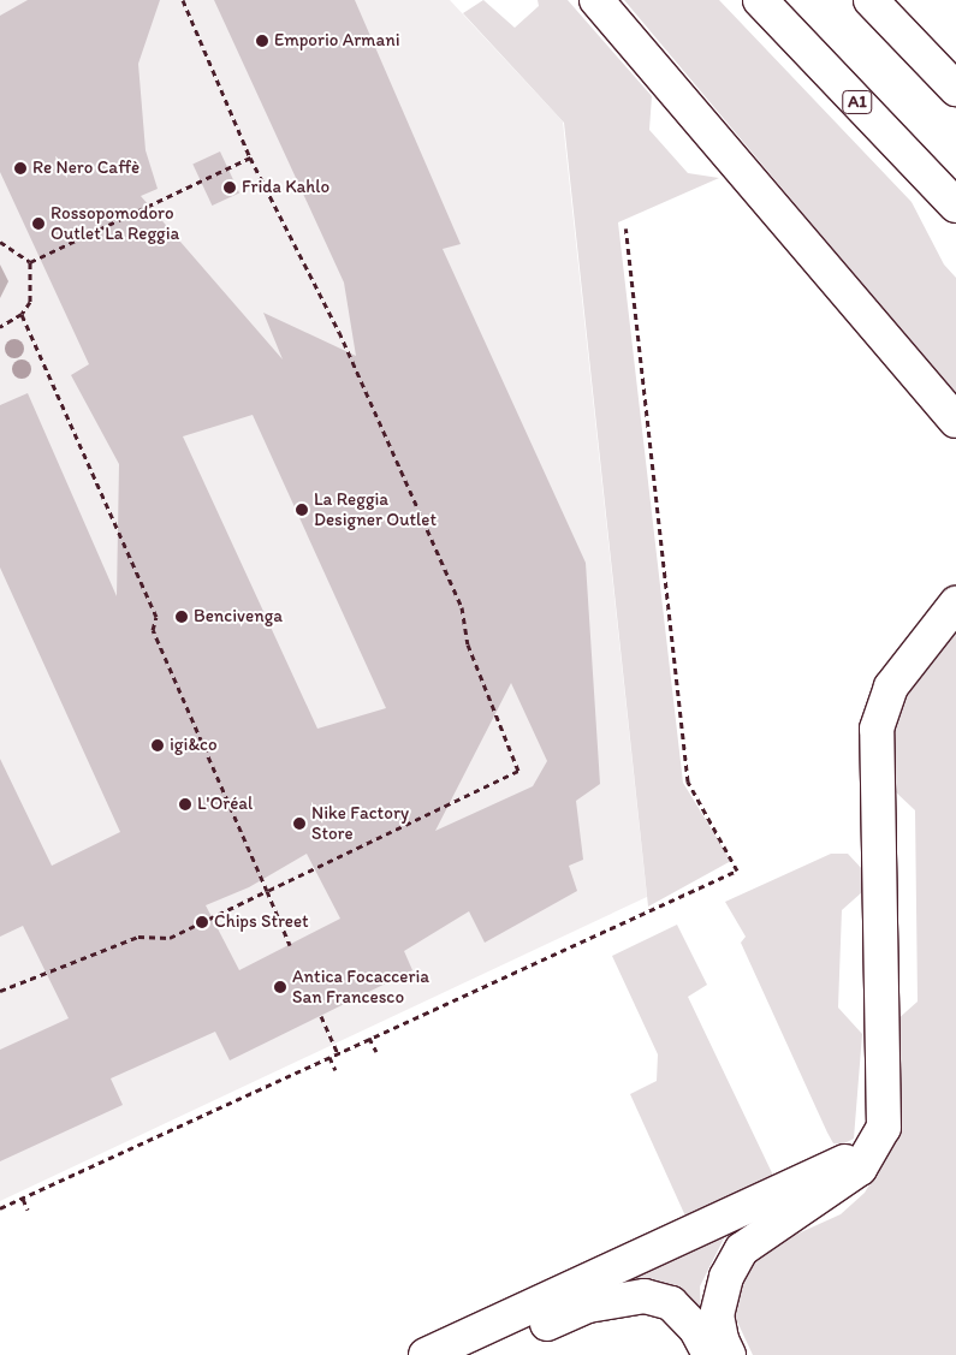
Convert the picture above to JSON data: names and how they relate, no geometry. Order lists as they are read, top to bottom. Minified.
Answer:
{"streets":{"main road":["A1"]},"places":["Emporio Armani","Re Nero Caffè","Frida Kahlo","Rossopomodoro Outlet La Reggia","La Reggia Designer Outlet","Bencivenga","igi&co","L'Oréal","Nike Factory Store","Chips Street","Antica Focacceria San Francesco"]}
